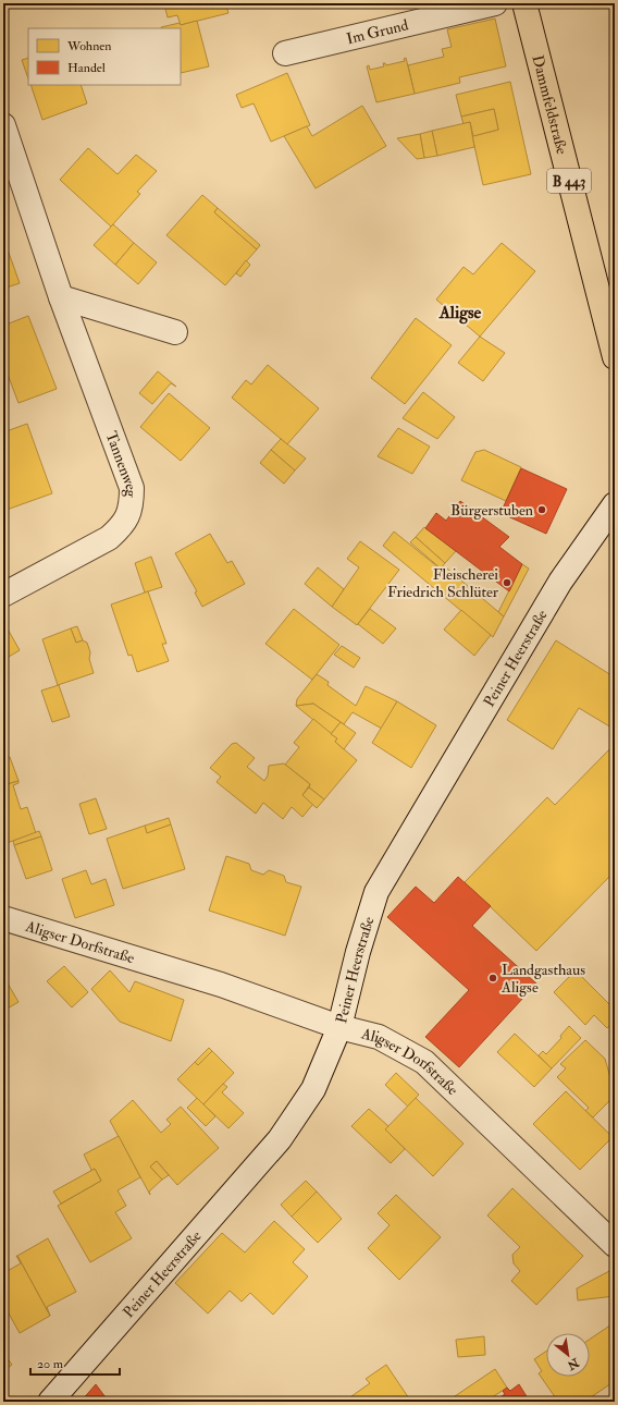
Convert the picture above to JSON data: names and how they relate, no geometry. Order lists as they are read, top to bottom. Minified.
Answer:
{"streets":{"main road":["Dammfeldstraße","B 443"],"street":["Im Grund","Tannenweg","Peiner Heerstraße","Aligser Dorfstraße"]},"crossings":[["Peiner Heerstraße","Aligser Dorfstraße"]],"districts":["Aligse"],"places":["Bürgerstuben","Fleischerei Friedrich Schlüter","Landgasthaus Aligse"],"legend":["Wohnen","Handel"],"scale_bar":"20 m","north":"bottom right"}
